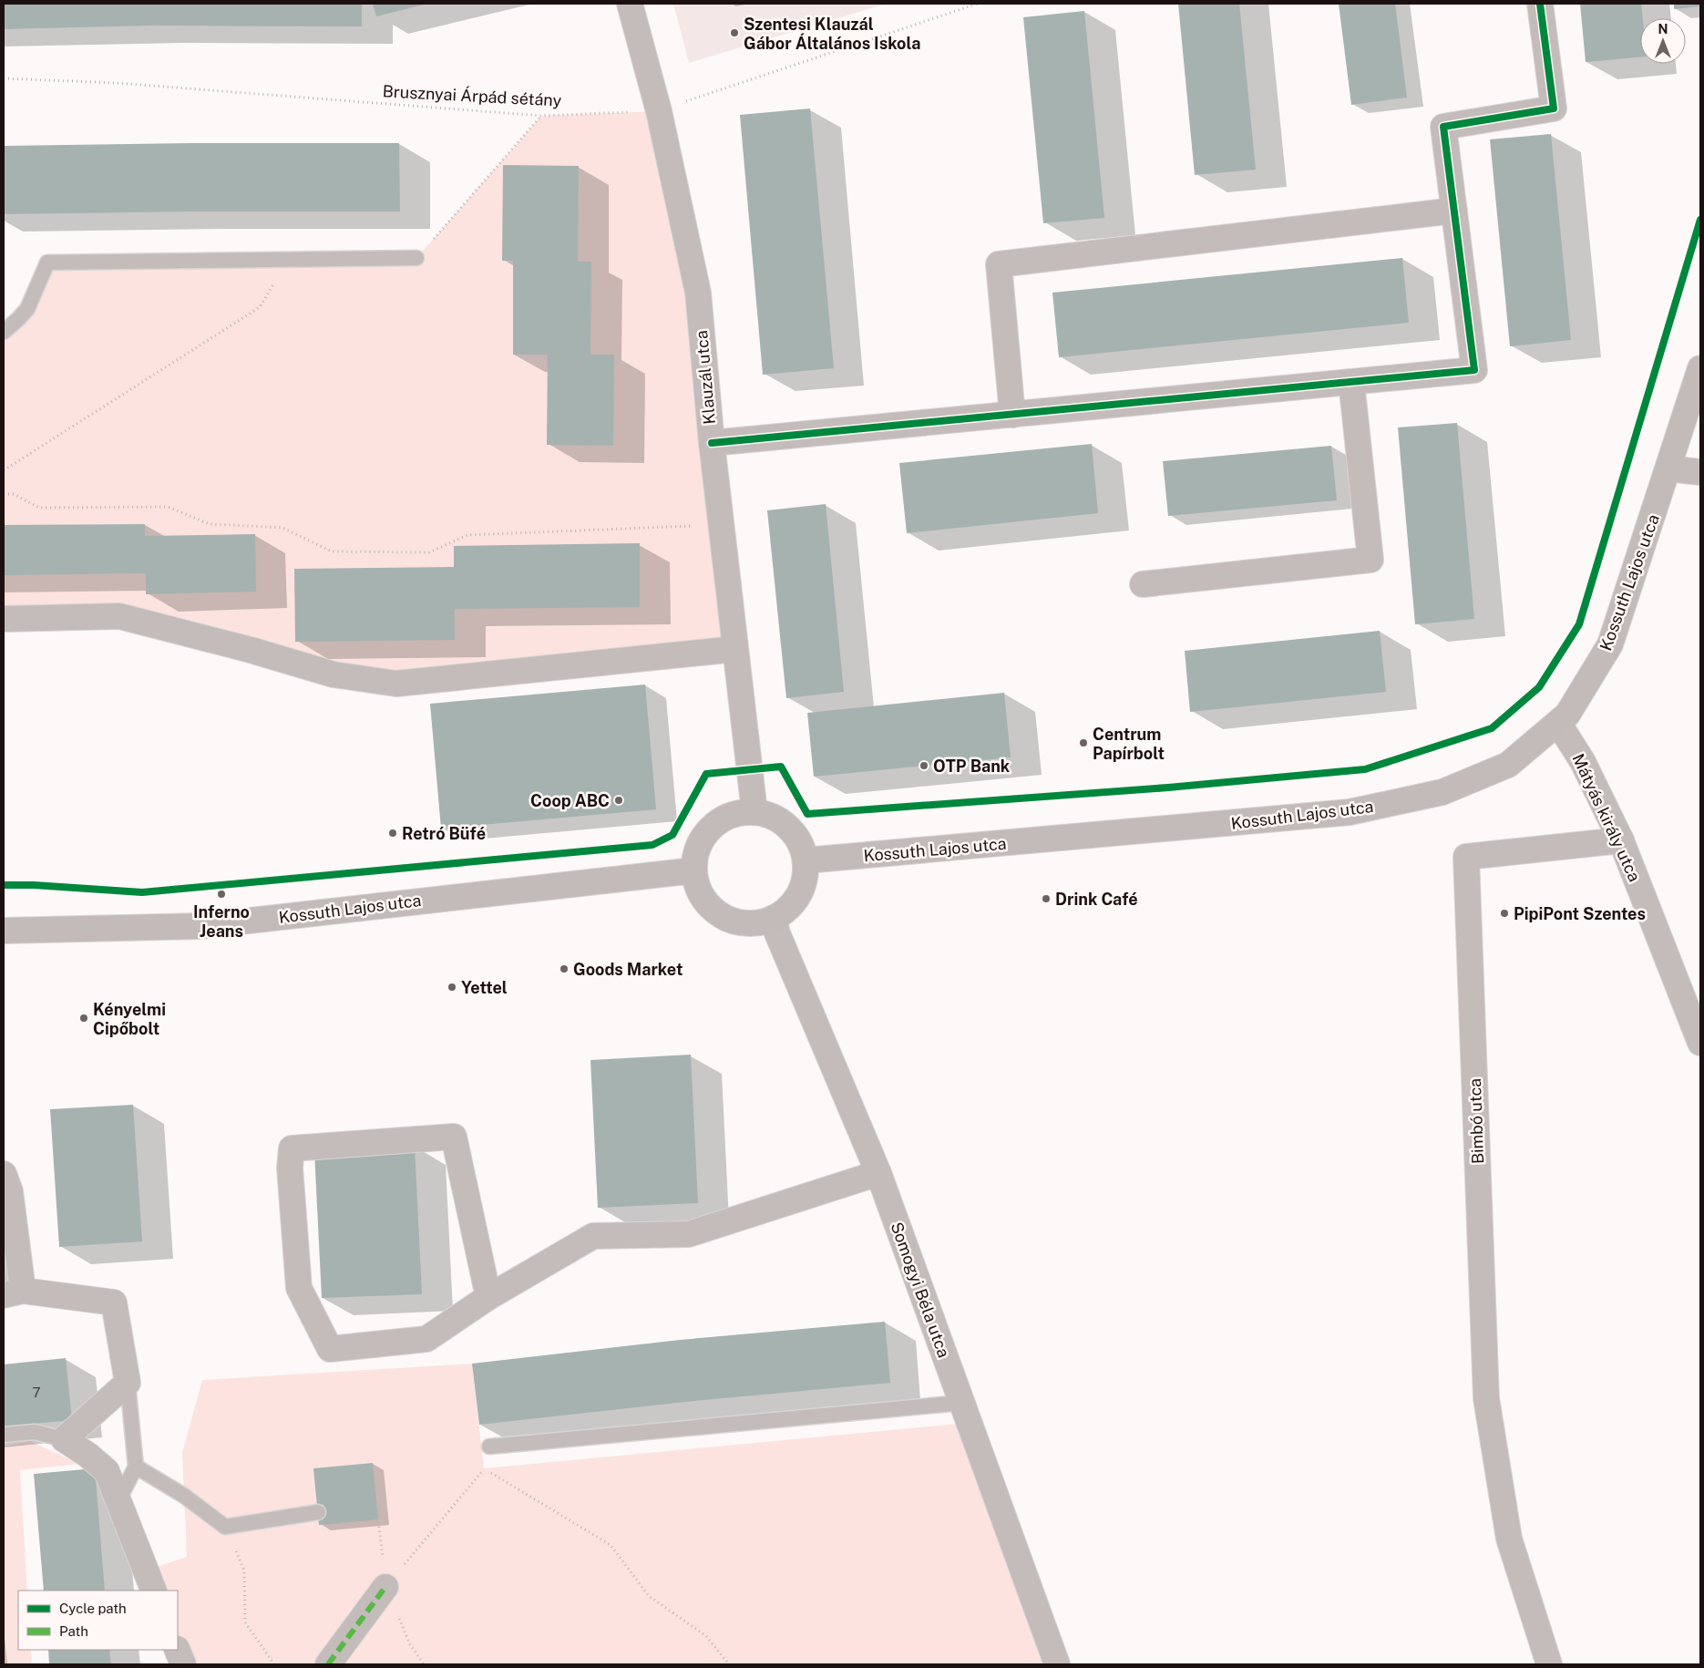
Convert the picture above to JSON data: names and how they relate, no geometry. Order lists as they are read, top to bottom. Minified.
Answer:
{"streets":{"street":["Klauzál utca","Kossuth Lajos utca","Mátyás király utca","Bimbó utca","Somogyi Béla utca"],"path":["Brusznyai Árpád sétány"]},"crossings":[["Brusznyai Árpád sétány","Klauzál utca"],["Klauzál utca","Kossuth Lajos utca"],["Klauzál utca","Somogyi Béla utca"],["Kossuth Lajos utca","Mátyás király utca"],["Kossuth Lajos utca","Somogyi Béla utca"],["Mátyás király utca","Bimbó utca"]],"places":["Szentesi Klauzál Gábor Általános Iskola","Centrum Papírbolt","OTP Bank","Coop ABC","Retró Büfé","Inferno Jeans","Drink Café","PipiPont Szentes","Goods Market","Yettel","Kényelmi Cipőbolt"],"house_numbers":["7"],"legend":["Cycle path","Path"],"north":"top"}
